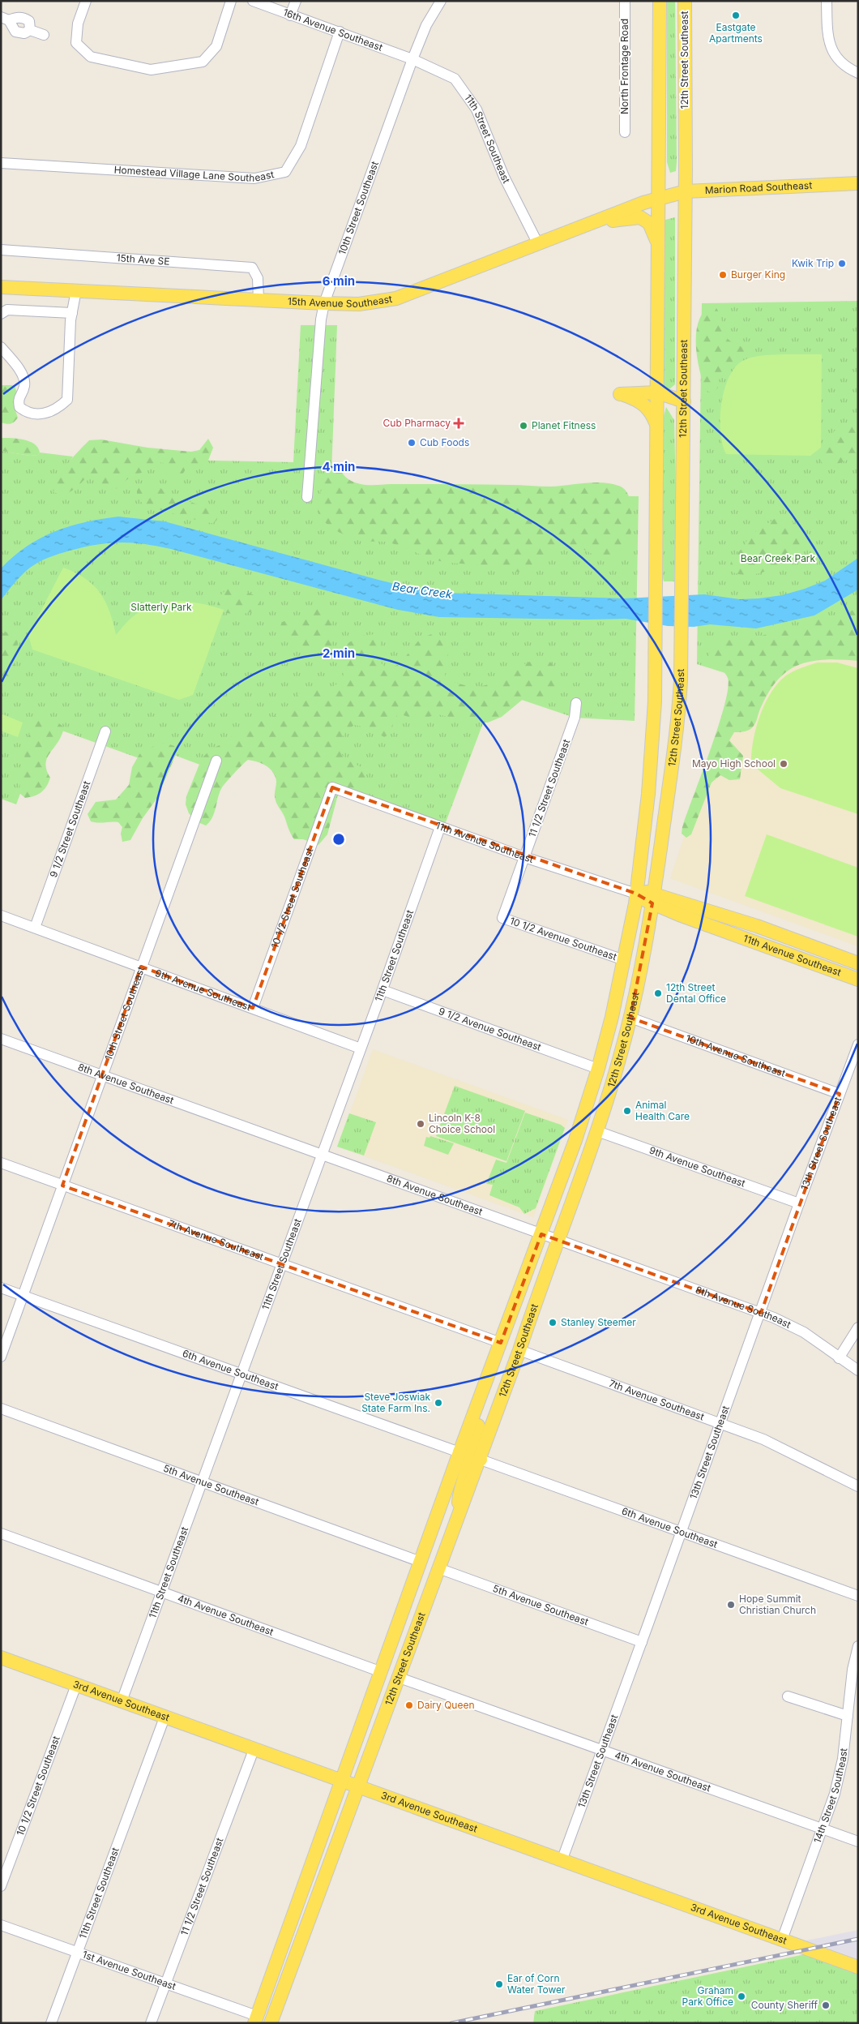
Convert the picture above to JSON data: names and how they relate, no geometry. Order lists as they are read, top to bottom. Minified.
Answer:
{"streets":{"main road":["12th Street Southeast","Marion Road Southeast","15th Avenue Southeast","11th Avenue Southeast","3rd Avenue Southeast"],"street":["16th Avenue Southeast","North Frontage Road","11th Street Southeast","Homestead Village Lane Southeast","10th Street Southeast","15th Ave SE","11 1/2 Street Southeast","9 1/2 Street Southeast","10 1/2 Street Southeast","10 1/2 Avenue Southeast","9th Avenue Southeast","9 1/2 Avenue Southeast","10th Avenue Southeast","8th Avenue Southeast","13th Street Southeast","7th Avenue Southeast","6th Avenue Southeast","5th Avenue Southeast","4th Avenue Southeast","14th Street Southeast","1st Avenue Southeast"]},"crossings":[["16th Avenue Southeast","11th Street Southeast"],["16th Avenue Southeast","Homestead Village Lane Southeast"],["16th Avenue Southeast","10th Street Southeast"],["12th Street Southeast","Marion Road Southeast"],["12th Street Southeast","15th Avenue Southeast"],["12th Street Southeast","11th Avenue Southeast"],["12th Street Southeast","10 1/2 Avenue Southeast"],["12th Street Southeast","9th Avenue Southeast"],["12th Street Southeast","9 1/2 Avenue Southeast"],["12th Street Southeast","10th Avenue Southeast"],["12th Street Southeast","8th Avenue Southeast"],["12th Street Southeast","7th Avenue Southeast"],["12th Street Southeast","6th Avenue Southeast"],["12th Street Southeast","5th Avenue Southeast"],["12th Street Southeast","4th Avenue Southeast"],["12th Street Southeast","3rd Avenue Southeast"],["12th Street Southeast","1st Avenue Southeast"],["11th Street Southeast","10th Street Southeast"],["11th Street Southeast","15th Avenue Southeast"],["11th Street Southeast","11th Avenue Southeast"],["11th Street Southeast","9th Avenue Southeast"],["11th Street Southeast","9 1/2 Avenue Southeast"],["11th Street Southeast","8th Avenue Southeast"],["11th Street Southeast","7th Avenue Southeast"],["11th Street Southeast","6th Avenue Southeast"],["11th Street Southeast","5th Avenue Southeast"],["11th Street Southeast","4th Avenue Southeast"],["11th Street Southeast","3rd Avenue Southeast"],["11th Street Southeast","1st Avenue Southeast"],["Marion Road Southeast","15th Avenue Southeast"],["10th Street Southeast","15th Avenue Southeast"],["10th Street Southeast","9th Avenue Southeast"],["10th Street Southeast","8th Avenue Southeast"],["10th Street Southeast","7th Avenue Southeast"],["10th Street Southeast","6th Avenue Southeast"],["15th Ave SE","15th Avenue Southeast"],["11 1/2 Street Southeast","11th Avenue Southeast"],["11 1/2 Street Southeast","10 1/2 Avenue Southeast"],["11 1/2 Street Southeast","3rd Avenue Southeast"],["11 1/2 Street Southeast","1st Avenue Southeast"],["9 1/2 Street Southeast","9th Avenue Southeast"],["11th Avenue Southeast","10 1/2 Street Southeast"],["10 1/2 Street Southeast","9th Avenue Southeast"],["10 1/2 Street Southeast","3rd Avenue Southeast"],["9th Avenue Southeast","13th Street Southeast"],["10th Avenue Southeast","13th Street Southeast"],["8th Avenue Southeast","13th Street Southeast"],["13th Street Southeast","7th Avenue Southeast"],["13th Street Southeast","6th Avenue Southeast"],["13th Street Southeast","5th Avenue Southeast"],["13th Street Southeast","4th Avenue Southeast"],["13th Street Southeast","3rd Avenue Southeast"],["4th Avenue Southeast","14th Street Southeast"],["3rd Avenue Southeast","14th Street Southeast"]],"water":["Bear Creek"],"parks":["Bear Creek Park","Slatterly Park"],"places":{"other":["Eastgate Apartments","Kwik Trip","Burger King","Planet Fitness","Cub Foods","Mayo High School","12th Street Dental Office","Animal Health Care","Lincoln K-8 Choice School","Stanley Steemer","Steve Joswiak State Farm Ins.","Hope Summit Christian Church","Dairy Queen","Ear of Corn Water Tower","Graham Park Office","County Sheriff"],"health":["Cub Pharmacy"]},"rings":["6 min","4 min","2 min"]}
